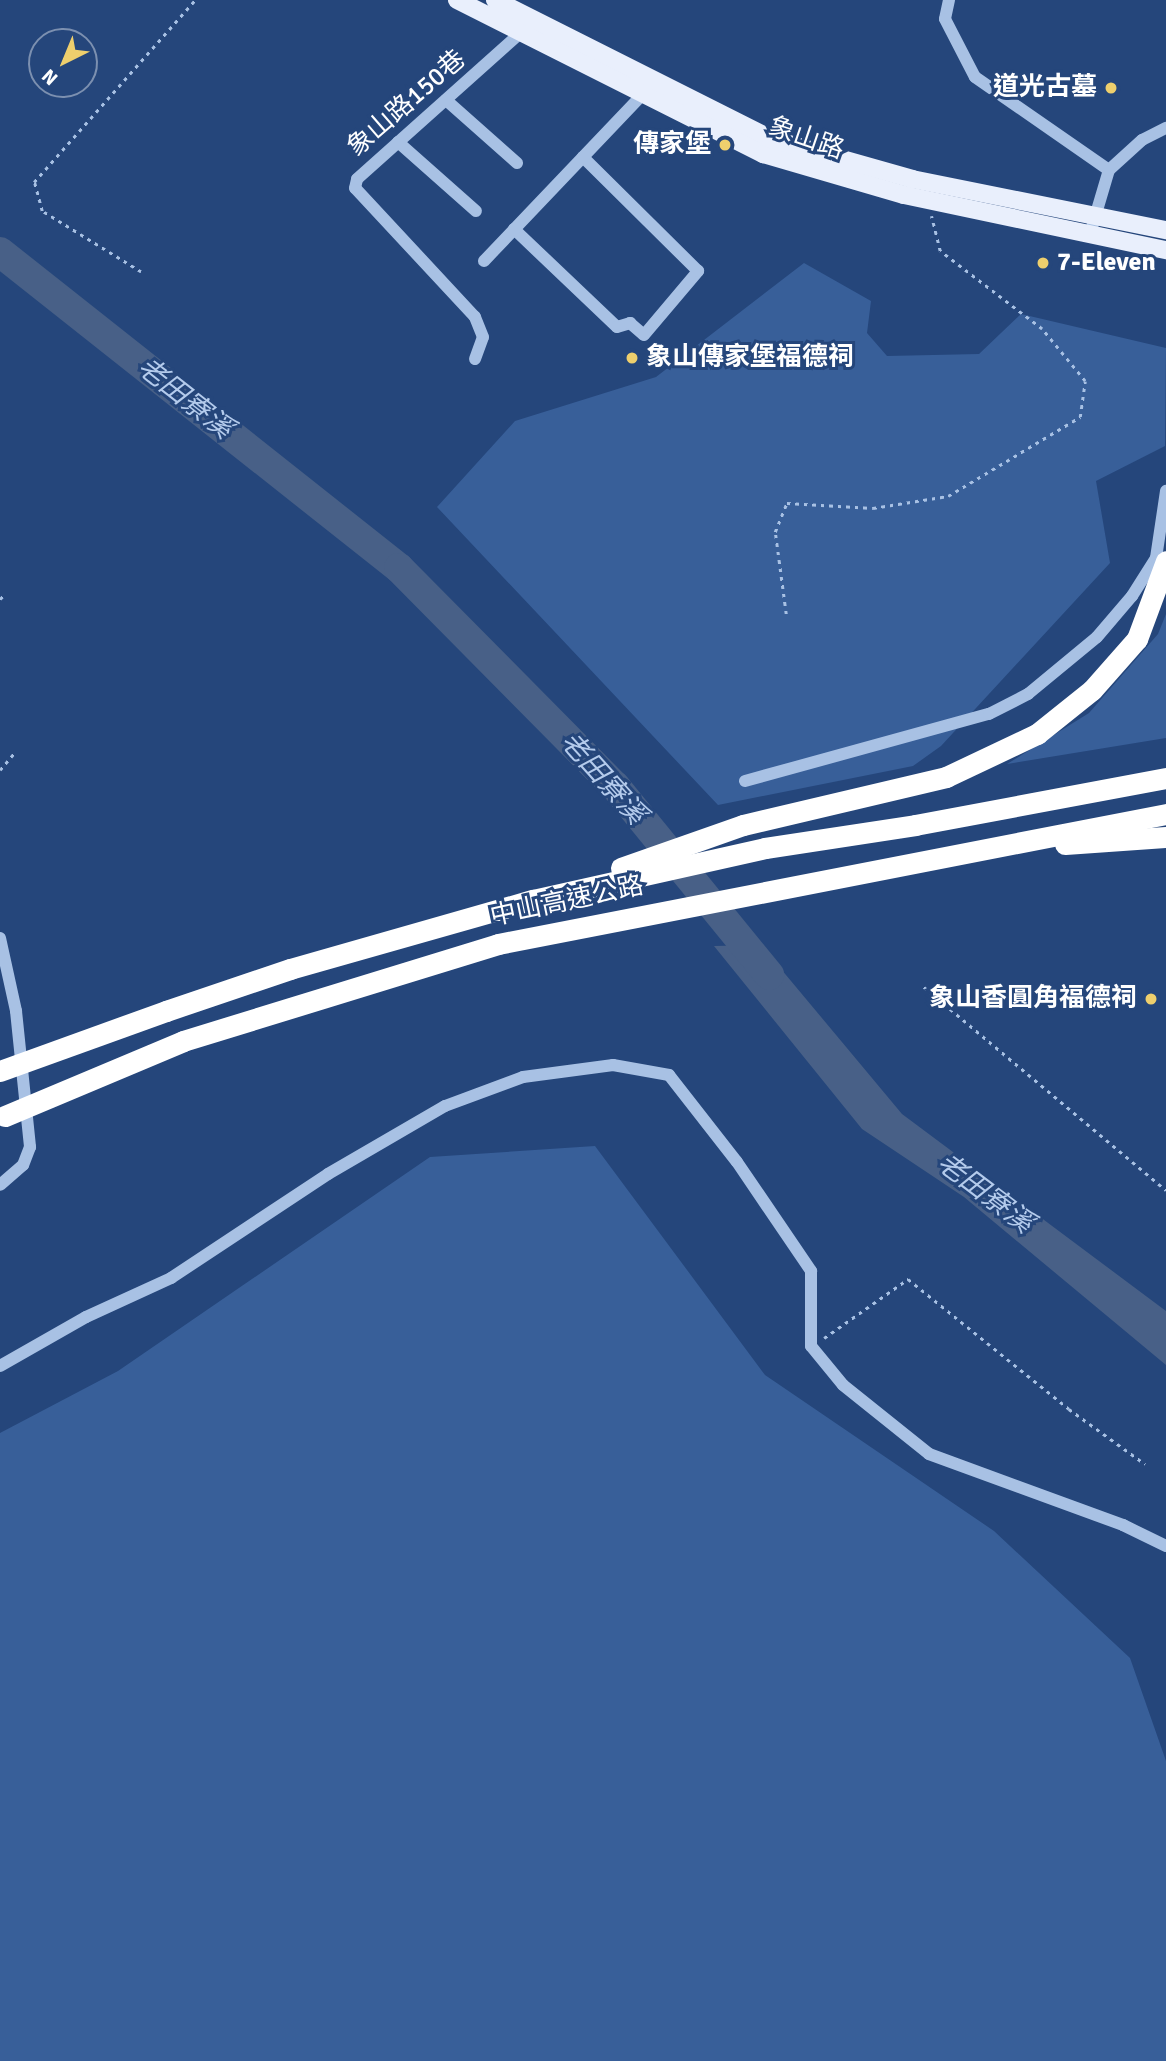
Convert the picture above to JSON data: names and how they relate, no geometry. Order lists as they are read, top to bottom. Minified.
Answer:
{"streets":{"highway":["中山高速公路"],"main road":["象山路"],"street":["象山路150巷"]},"crossings":[["象山路150巷","象山路"]],"water":["老田寮溪"],"places":["道光古墓","傳家堡","7-Eleven","象山傳家堡福德祠","象山香圓角福德祠"],"north":"bottom left"}
